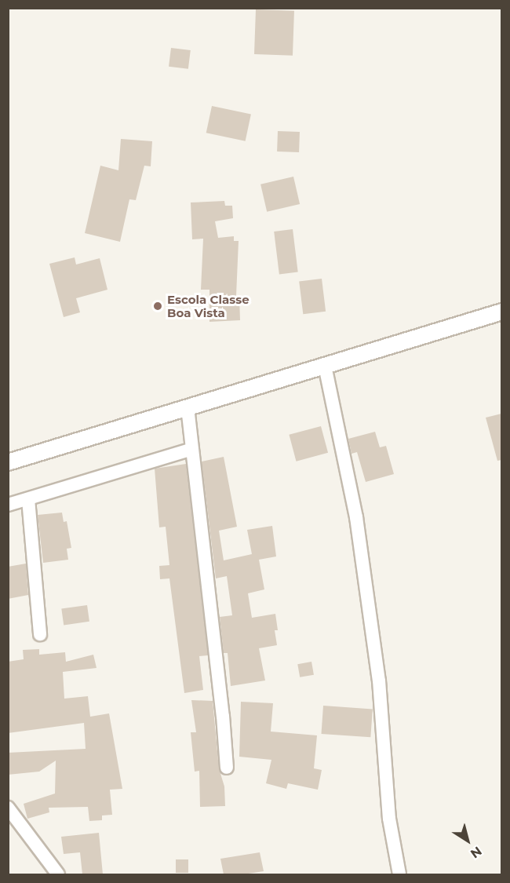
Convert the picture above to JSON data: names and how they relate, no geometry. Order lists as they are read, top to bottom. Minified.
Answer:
{"places":["Escola Classe Boa Vista"],"north":"bottom right"}
